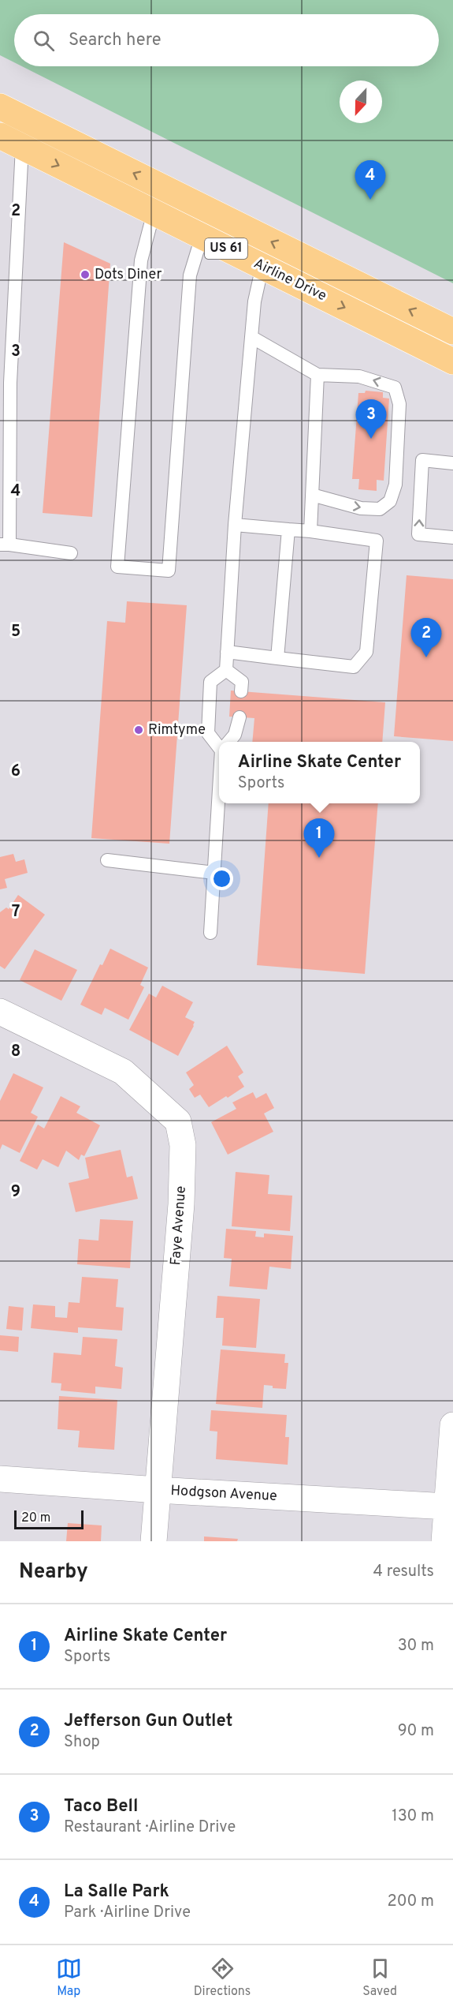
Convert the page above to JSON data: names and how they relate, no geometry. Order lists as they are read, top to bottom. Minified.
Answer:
{"streets":{"highway":["US 61","Airline Drive"],"street":["Faye Avenue","Hodgson Avenue"]},"crossings":[["Faye Avenue","Hodgson Avenue"]],"places":["Dots Diner","Rimtyme"],"scale_bar":"20 m","north":"bottom","page":{"search":"Search here","pins":["4","3","2","1"],"popup":["Airline Skate Center","Sports"],"scale":"20 m","heading":["Nearby","4 results"],"list":[{"mark":"1","name":"Airline Skate Center","note":"Sports","value":"30 m"},{"mark":"2","name":"Jefferson Gun Outlet","note":"Shop","value":"90 m"},{"mark":"3","name":"Taco Bell","note":"Restaurant · Airline Drive","value":"130 m"},{"mark":"4","name":"La Salle Park","note":"Park · Airline Drive","value":"200 m"}],"nav":["Map","Directions","Saved"]},"grid":{"rows":["2","3","4","5","6","7","8","9"]}}
